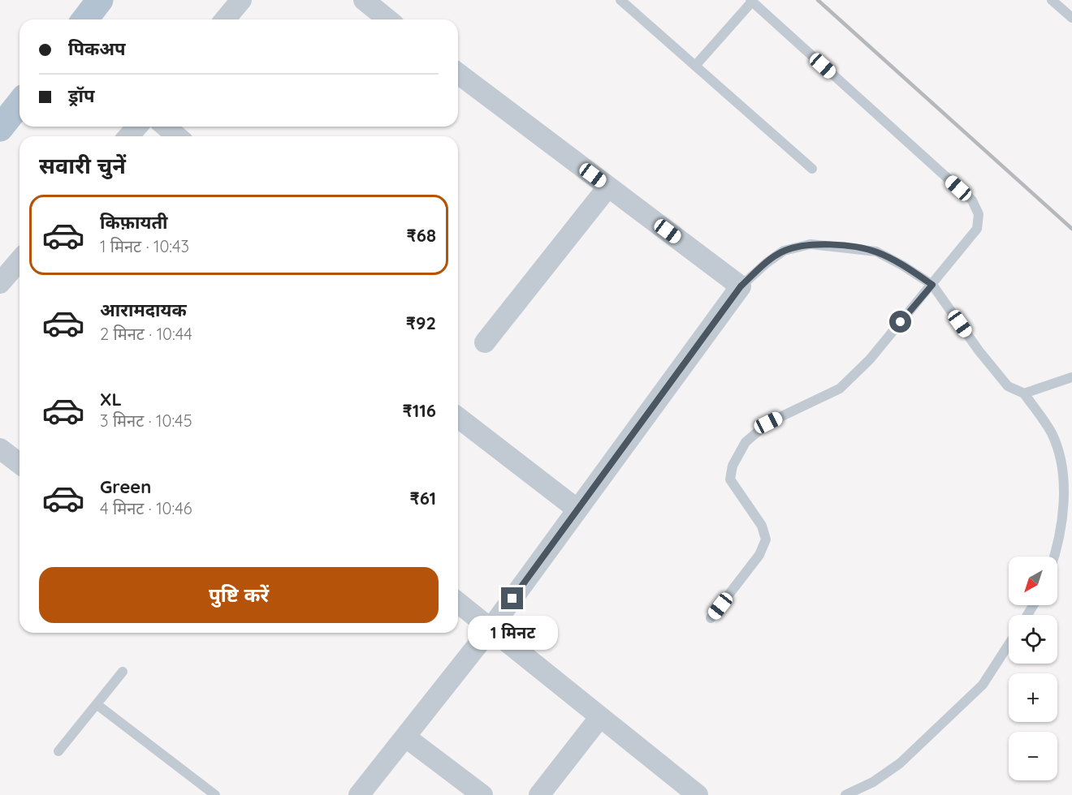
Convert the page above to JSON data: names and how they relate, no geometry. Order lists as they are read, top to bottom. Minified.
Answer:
{"north":"bottom left","page":{"banner":["पिकअप","ड्रॉप"],"heading":"सवारी चुनें","list":[{"name":"किफ़ायती","note":"1 मिनट · 10:43","value":"₹68"},{"name":"आरामदायक","note":"2 मिनट · 10:44","value":"₹92"},{"name":"XL","note":"3 मिनट · 10:45","value":"₹116"},{"name":"Green","note":"4 मिनट · 10:46","value":"₹61"}],"map_buttons":["+","−"],"buttons":"पुष्टि करें","bubble":"1 मिनट"}}
